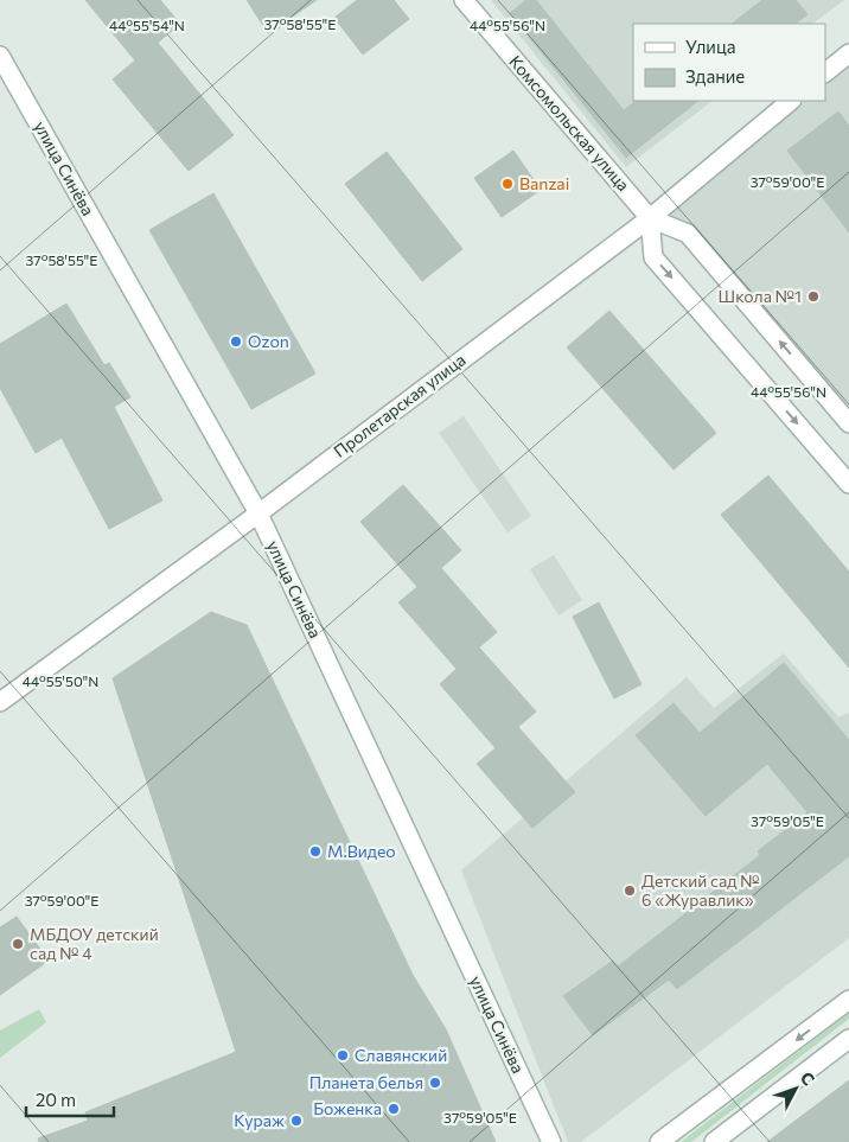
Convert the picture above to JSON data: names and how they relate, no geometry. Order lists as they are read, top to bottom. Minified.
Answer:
{"streets":{"street":["Комсомольская улица","улица Синёва","Пролетарская улица"]},"crossings":[["Комсомольская улица","Пролетарская улица"],["улица Синёва","Пролетарская улица"]],"places":["Banzai","Школа №1","Ozon","М.Видео","Детский сад № 6 «Журавлик»","МБДОУ детский сад № 4","Славянский","Планета белья","Боженка","Кураж"],"legend":["Улица","Здание"],"scale_bar":"20 m","north":"top right","coordinates":["37°58'55\"E","44°55'54\"N","44°55'56\"N","37°59'00\"E","44°55'50\"N","37°59'05\"E"]}
